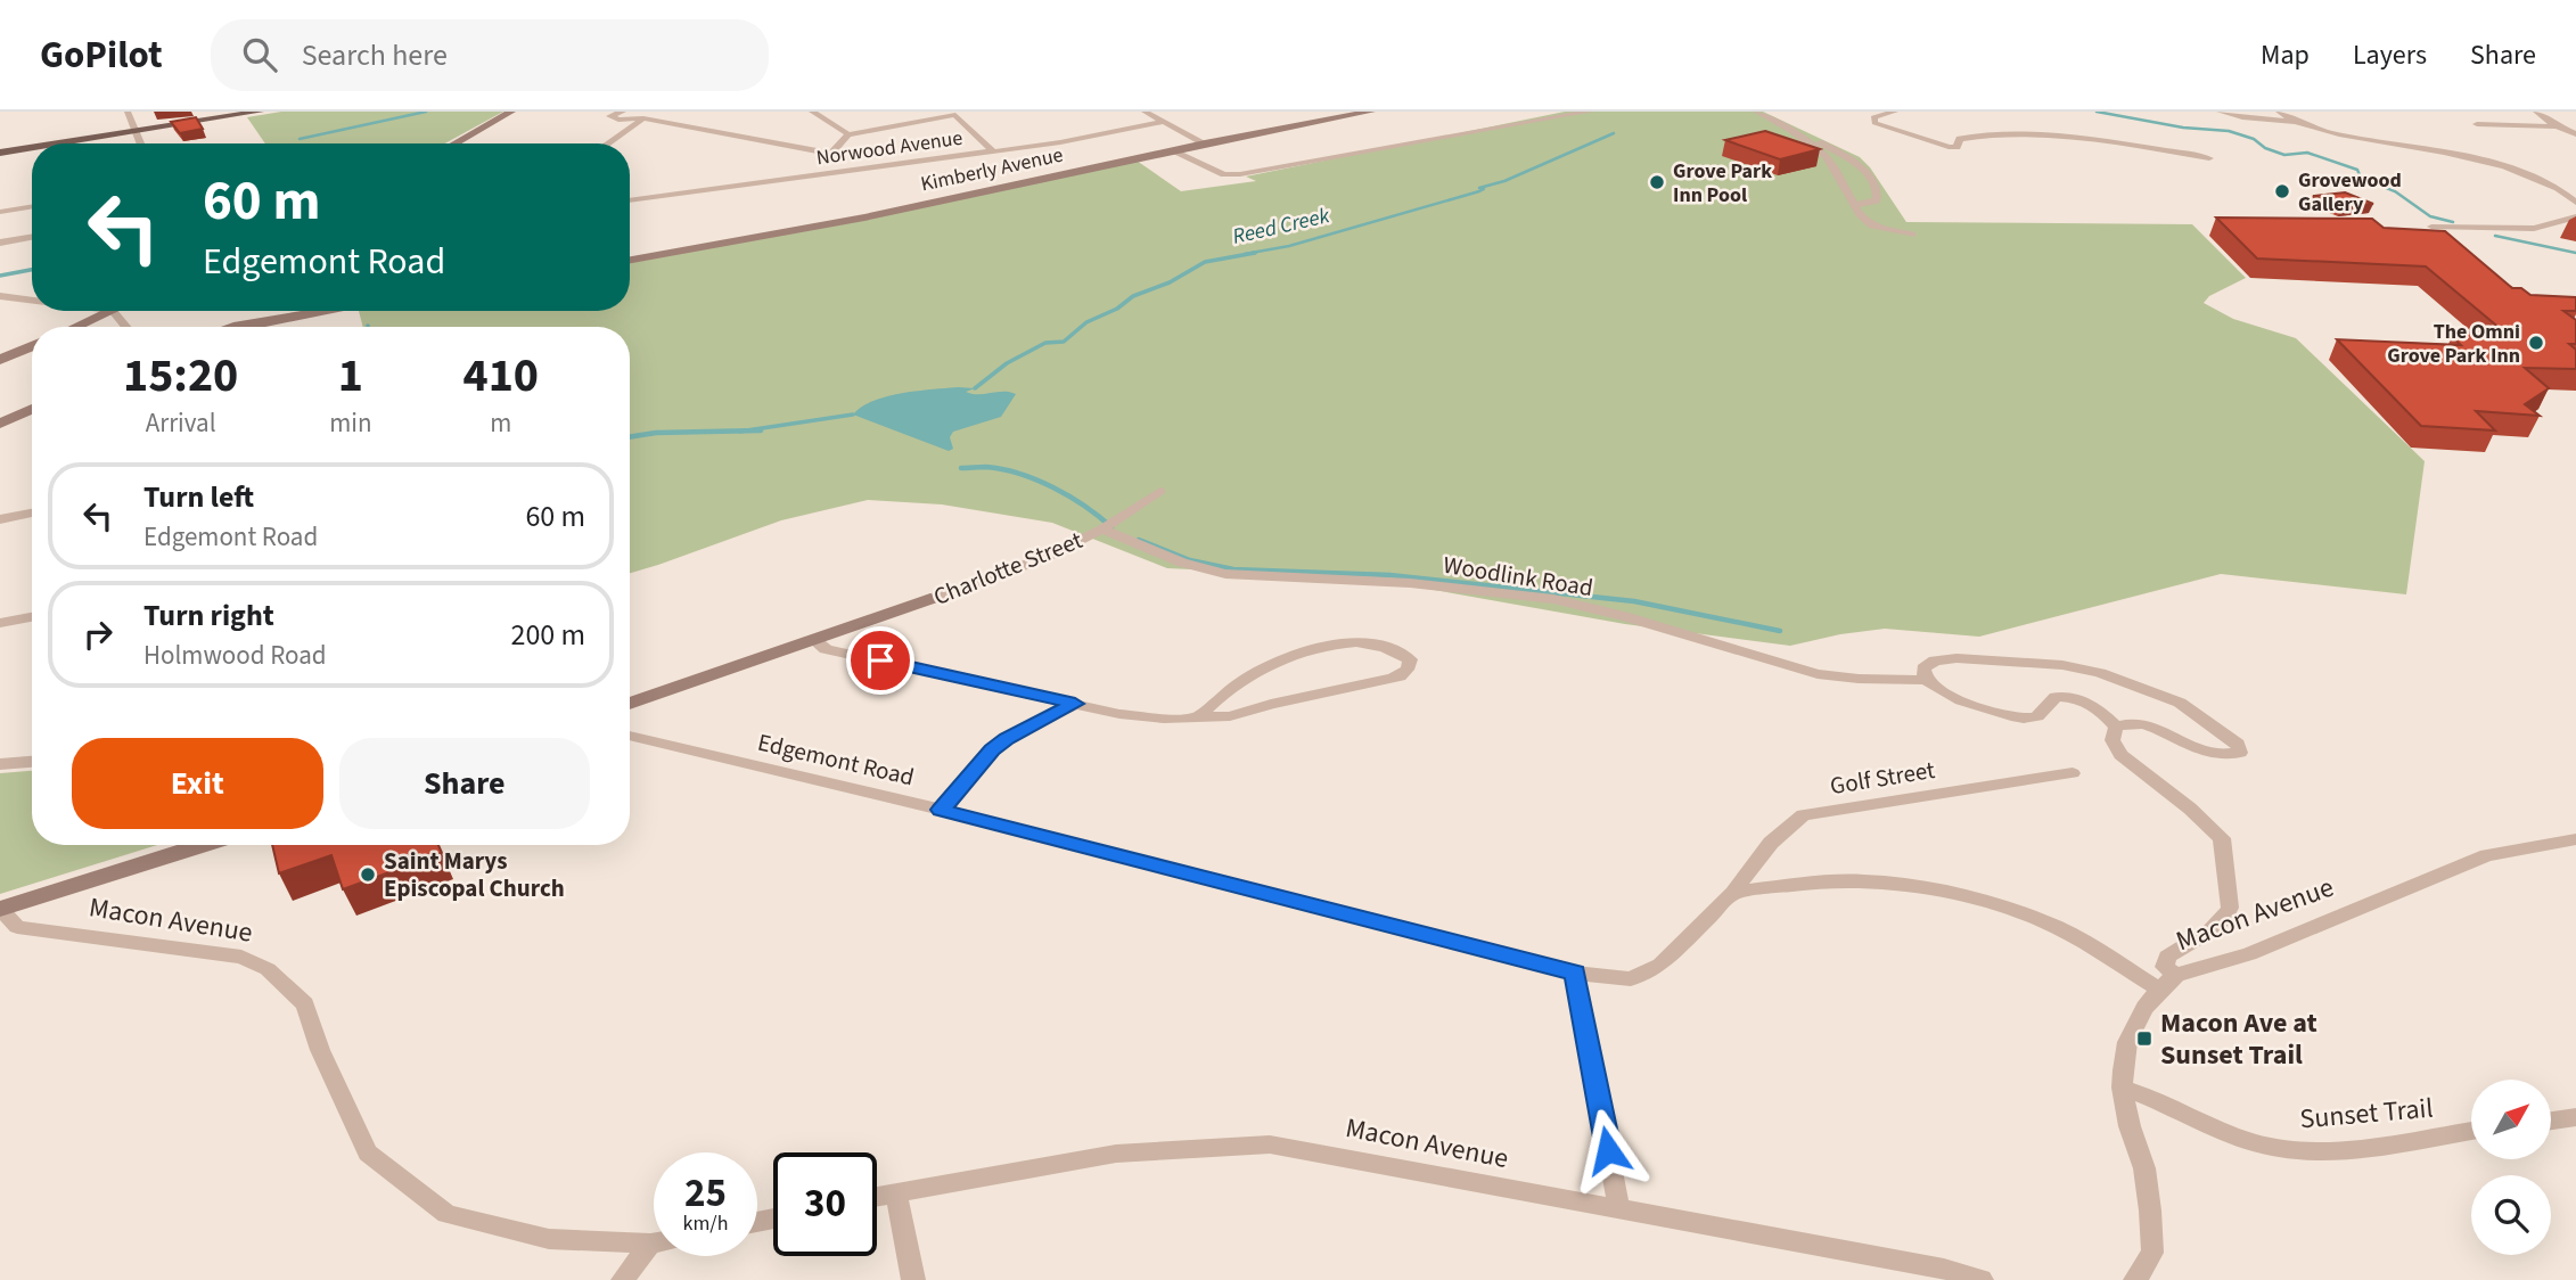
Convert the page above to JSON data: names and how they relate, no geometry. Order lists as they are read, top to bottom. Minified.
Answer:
{"streets":{"street":["Norwood Avenue","Kimberly Avenue","Charlotte Street","Woodlink Road","Edgemont Road","Golf Street","Macon Avenue","Sunset Trail"]},"crossings":[["Charlotte Street","Woodlink Road"],["Edgemont Road","Golf Street"],["Macon Avenue","Sunset Trail"]],"water":["Reed Creek"],"places":{"other":["Grove Park Inn Pool","Grovewood Gallery","The Omni Grove Park Inn","Saint Marys Episcopal Church"],"transit":["Macon Ave at Sunset Trail"]},"north":"top right","page":{"header":"GoPilot","search":"Search here","nav":["Map","Layers","Share"],"turn":["60 m","Edgemont Road"],"eta":["15:20","Arrival","1","min","410","m"],"list":[{"name":"Turn left","note":"Edgemont Road","value":"60 m"},{"name":"Turn right","note":"Holmwood Road","value":"200 m"}],"buttons":["Exit","Share"],"speed":"25 km/h","limit":"30"}}
